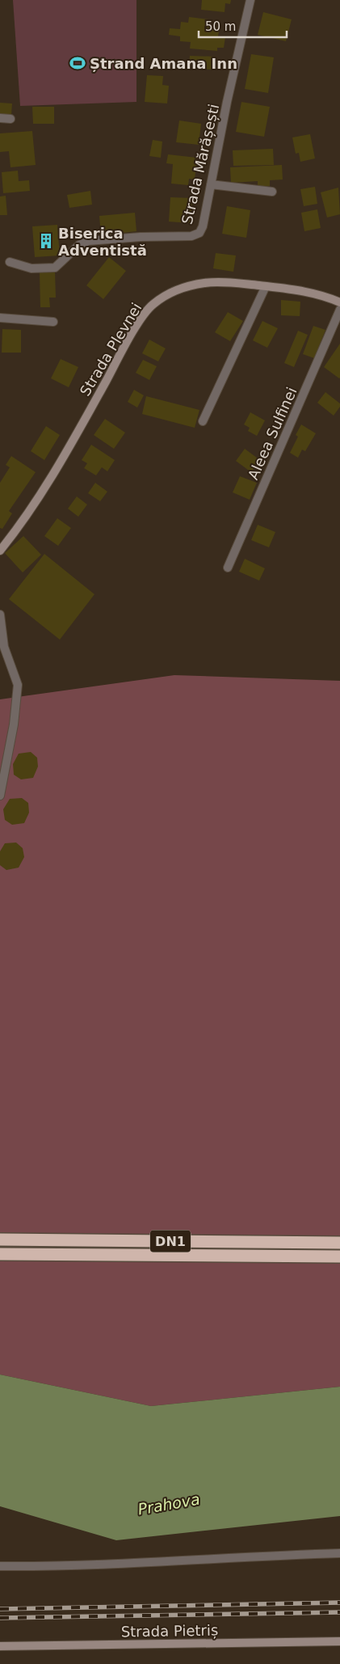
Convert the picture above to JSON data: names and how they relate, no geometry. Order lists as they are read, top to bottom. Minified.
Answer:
{"streets":{"highway":["DN1"],"main road":["Strada Plevnei","Strada Pietriș"],"street":["Strada Mărășești","Aleea Sulfinei"]},"water":["Prahova"],"places":{"sports":["Ștrand Amana Inn"],"building":["Biserica Adventistă"]},"scale_bar":"50 m"}
